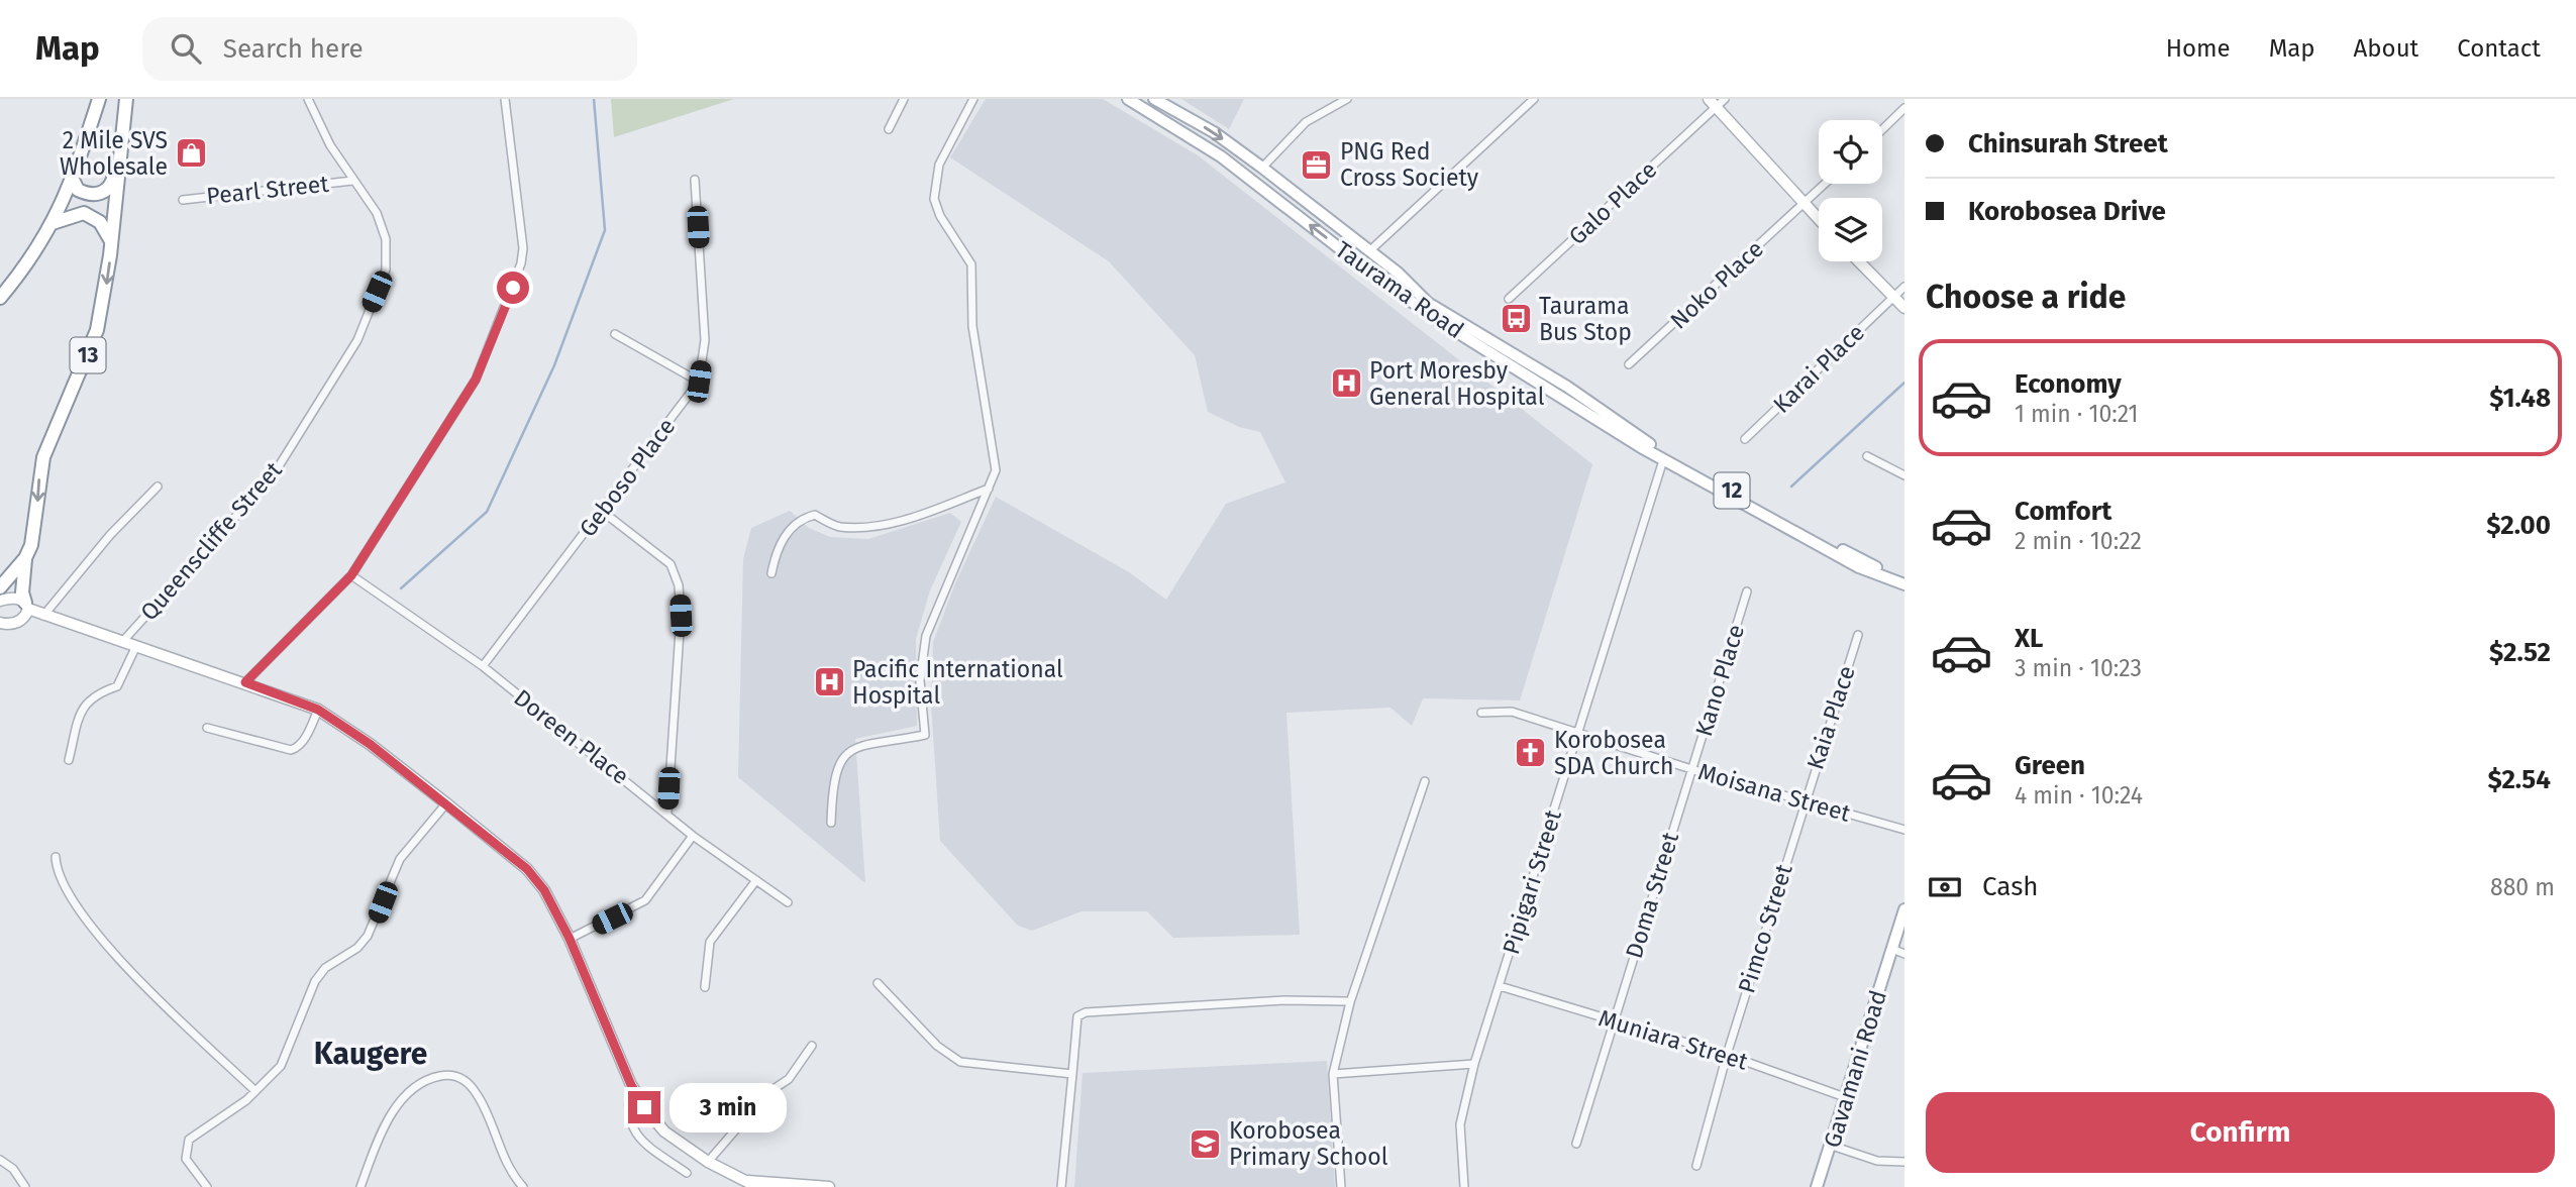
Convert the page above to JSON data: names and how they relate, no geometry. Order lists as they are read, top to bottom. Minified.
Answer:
{"streets":{"highway":["13"],"main road":["Taurama Road","12","Gavamani Road"],"street":["Pearl Street","Galo Place","Noko Place","Karai Place","Geboso Place","Queenscliffe Street","Kano Place","Kaia Place","Doreen Place","Moisana Street","Pipigari Street","Doma Street","Pimco Street","Muniara Street"]},"crossings":[["Pearl Street","Queenscliffe Street"],["Taurama Road","Pipigari Street"],["Geboso Place","Doreen Place"],["Kano Place","Moisana Street"],["Kano Place","Doma Street"],["Kaia Place","Moisana Street"],["Kaia Place","Pimco Street"],["Moisana Street","Pipigari Street"],["Moisana Street","Doma Street"],["Moisana Street","Pimco Street"],["Pipigari Street","Muniara Street"],["Doma Street","Muniara Street"],["Pimco Street","Muniara Street"],["Muniara Street","Gavamani Road"]],"districts":["Kaugere"],"places":{"shop":["2 Mile SVS Wholesale"],"office":["PNG Red Cross Society"],"bus stop":["Taurama Bus Stop"],"hospital":["Port Moresby General Hospital","Pacific International Hospital"],"church":["Korobosea SDA Church"],"school or university":["Korobosea Primary School"]},"page":{"header":"Map","search":"Search here","nav":["Home","Map","About","Contact"],"banner":["Chinsurah Street","Korobosea Drive"],"heading":"Choose a ride","list":[{"name":"Economy","note":"1 min · 10:21","value":"$1.48"},{"name":"Comfort","note":"2 min · 10:22","value":"$2.00"},{"name":"XL","note":"3 min · 10:23","value":"$2.52"},{"name":"Green","note":"4 min · 10:24","value":"$2.54"}],"pay":["Cash","880 m"],"buttons":"Confirm","bubble":"3 min"}}
